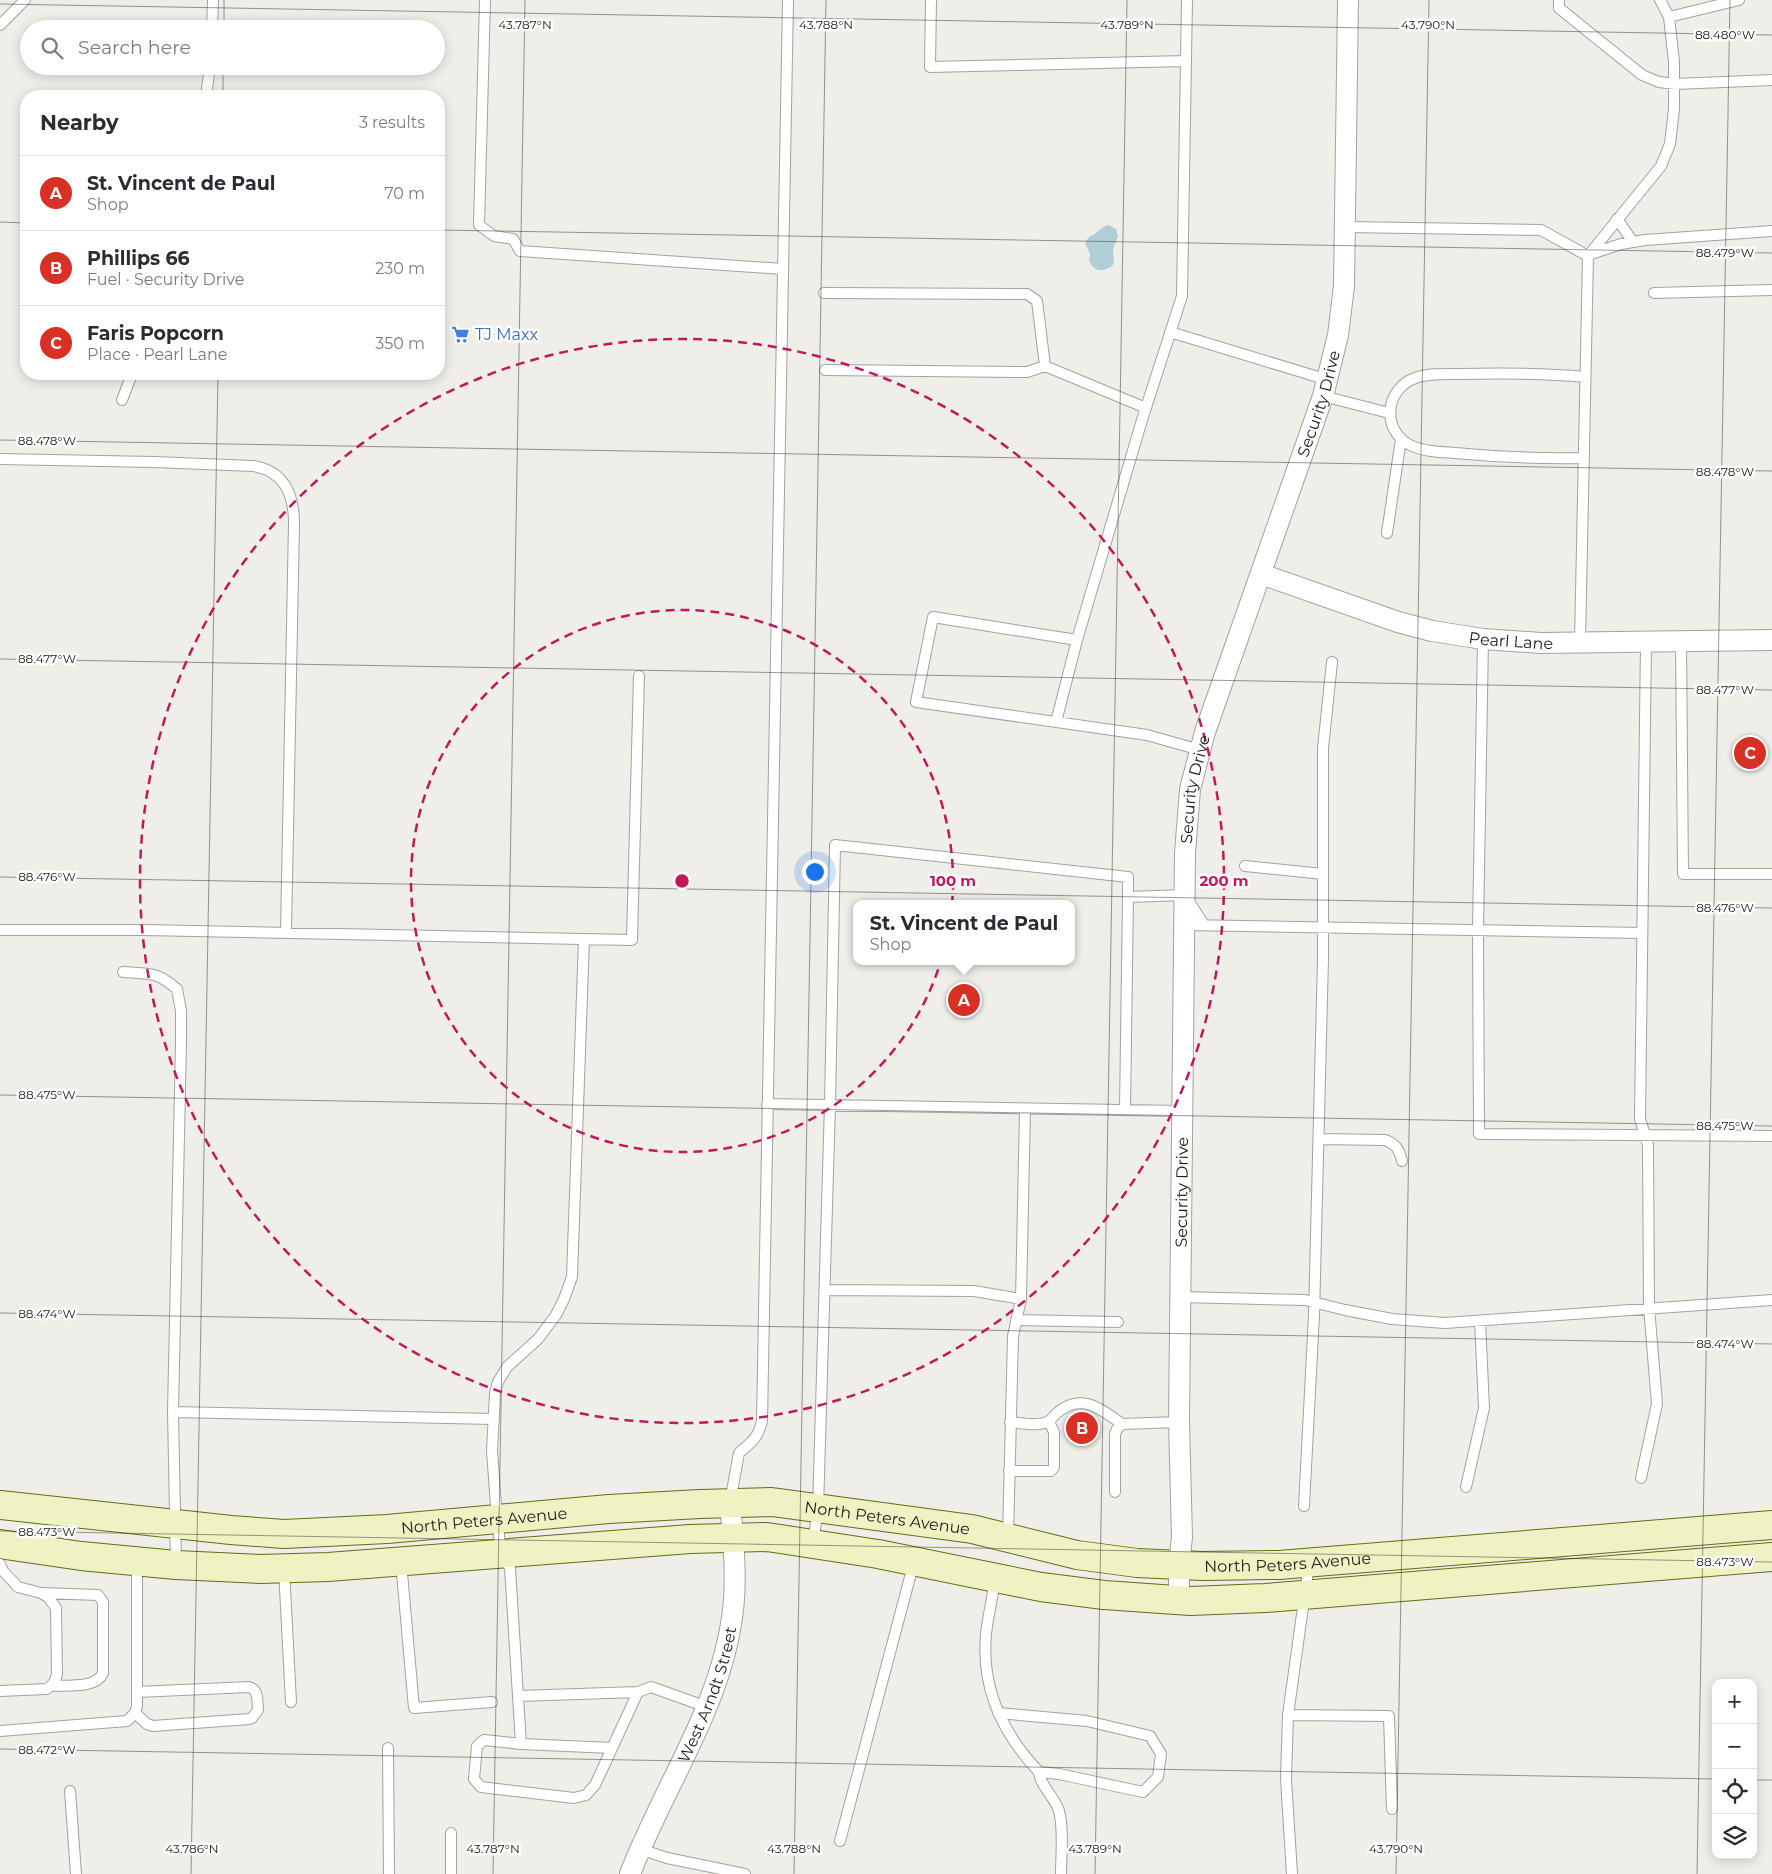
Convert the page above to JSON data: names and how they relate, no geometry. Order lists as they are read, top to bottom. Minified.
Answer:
{"streets":{"main road":["North Peters Avenue"],"street":["Security Drive","Pearl Lane","West Arndt Street"]},"crossings":[["Security Drive","Pearl Lane"],["Security Drive","North Peters Avenue"],["North Peters Avenue","West Arndt Street"]],"places":{"supermarket":["TJ Maxx"]},"page":{"search":"Search here","heading":["Nearby","3 results"],"list":[{"mark":"A","name":"St. Vincent de Paul","note":"Shop","value":"70 m"},{"mark":"B","name":"Phillips 66","note":"Fuel · Security Drive","value":"230 m"},{"mark":"C","name":"Faris Popcorn","note":"Place · Pearl Lane","value":"350 m"}],"pins":["C","A","B"],"popup":["St. Vincent de Paul","Shop"],"map_buttons":["+","−"]},"coordinates":["43.787°N","43.788°N","43.789°N","43.790°N","88.480°W","88.479°W","88.478°W","88.477°W","88.476°W","88.475°W","88.474°W","88.473°W","88.472°W","43.786°N"],"rings":["100 m","200 m"]}
